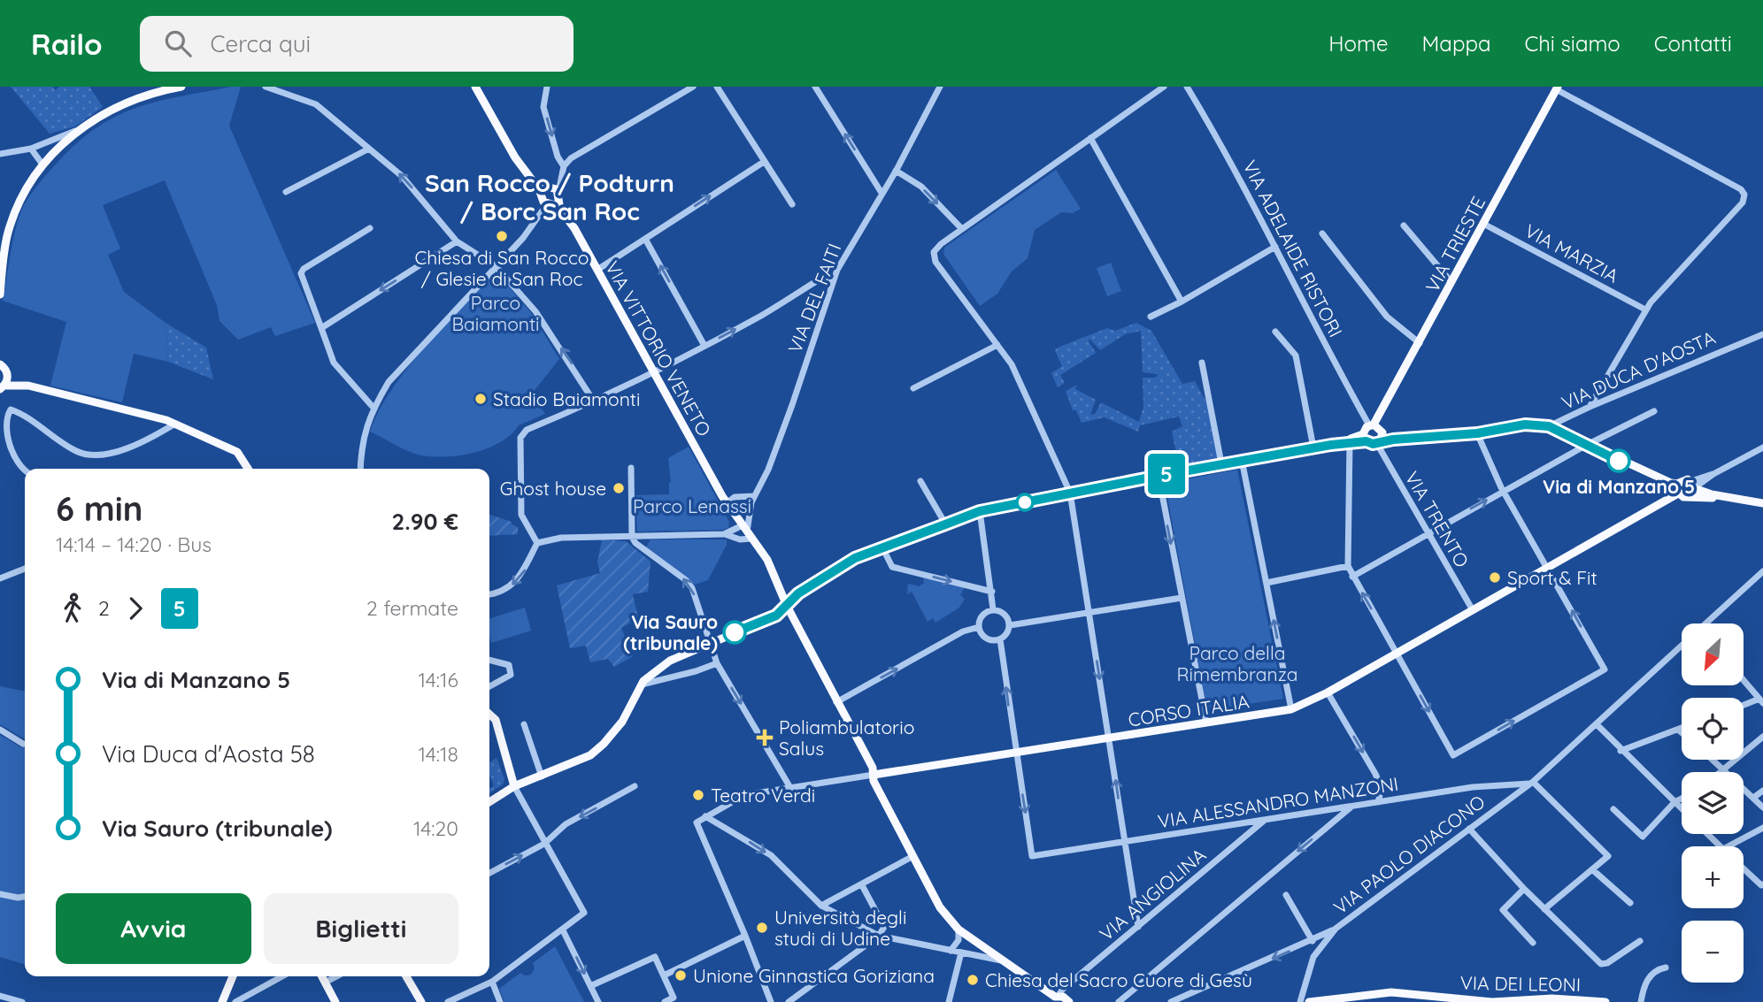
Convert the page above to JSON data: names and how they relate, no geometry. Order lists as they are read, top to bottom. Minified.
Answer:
{"streets":{"main road":["VIA TRIESTE","VIA VITTORIO VENETO","VIA DUCA D'AOSTA","CORSO ITALIA","VIA DEI LEONI"],"street":["VIA ADELAIDE RISTORI","VIA MARZIA","VIA DEL FAITI","VIA TRENTO","VIA ALESSANDRO MANZONI","VIA PAOLO DIACONO","VIA ANGIOLINA"]},"crossings":[["VIA TRIESTE","VIA ADELAIDE RISTORI"],["VIA TRIESTE","VIA MARZIA"],["VIA VITTORIO VENETO","VIA DUCA D'AOSTA"],["VIA VITTORIO VENETO","CORSO ITALIA"],["VIA VITTORIO VENETO","VIA ANGIOLINA"],["VIA DUCA D'AOSTA","VIA TRENTO"],["VIA TRENTO","CORSO ITALIA"],["CORSO ITALIA","VIA ALESSANDRO MANZONI"],["VIA ALESSANDRO MANZONI","VIA PAOLO DIACONO"],["VIA ALESSANDRO MANZONI","VIA ANGIOLINA"]],"districts":["San Rocco / Podturn / Borc San Roc"],"parks":["Parco Baiamonti","Parco Lenassi","Parco della Rimembranza"],"places":{"other":["Chiesa di San Rocco / Glesie di San Roc","Stadio Baiamonti","Via di Manzano 5","Ghost house","Sport & Fit","Via Sauro (tribunale)","Teatro Verdi","Università degli studi di Udine","Unione Ginnastica Goriziana","Chiesa del Sacro Cuore di Gesù"],"health":["Poliambulatorio Salus"]},"lines":["bus line 5"],"north":"bottom left","page":{"header":"Railo","search":"Cerca qui","nav":["Home","Mappa","Chi siamo","Contatti"],"on_map":"5","heading":["6 min","14:14 – 14:20 · Bus","2.90 €"],"legs":["2","5","2 fermate"],"map_buttons":["+","−"],"list":[{"name":"Via di Manzano 5","value":"14:16"},{"name":"Via Duca d'Aosta 58","value":"14:18"},{"name":"Via Sauro (tribunale)","value":"14:20"}],"buttons":["Avvia","Biglietti"]}}
